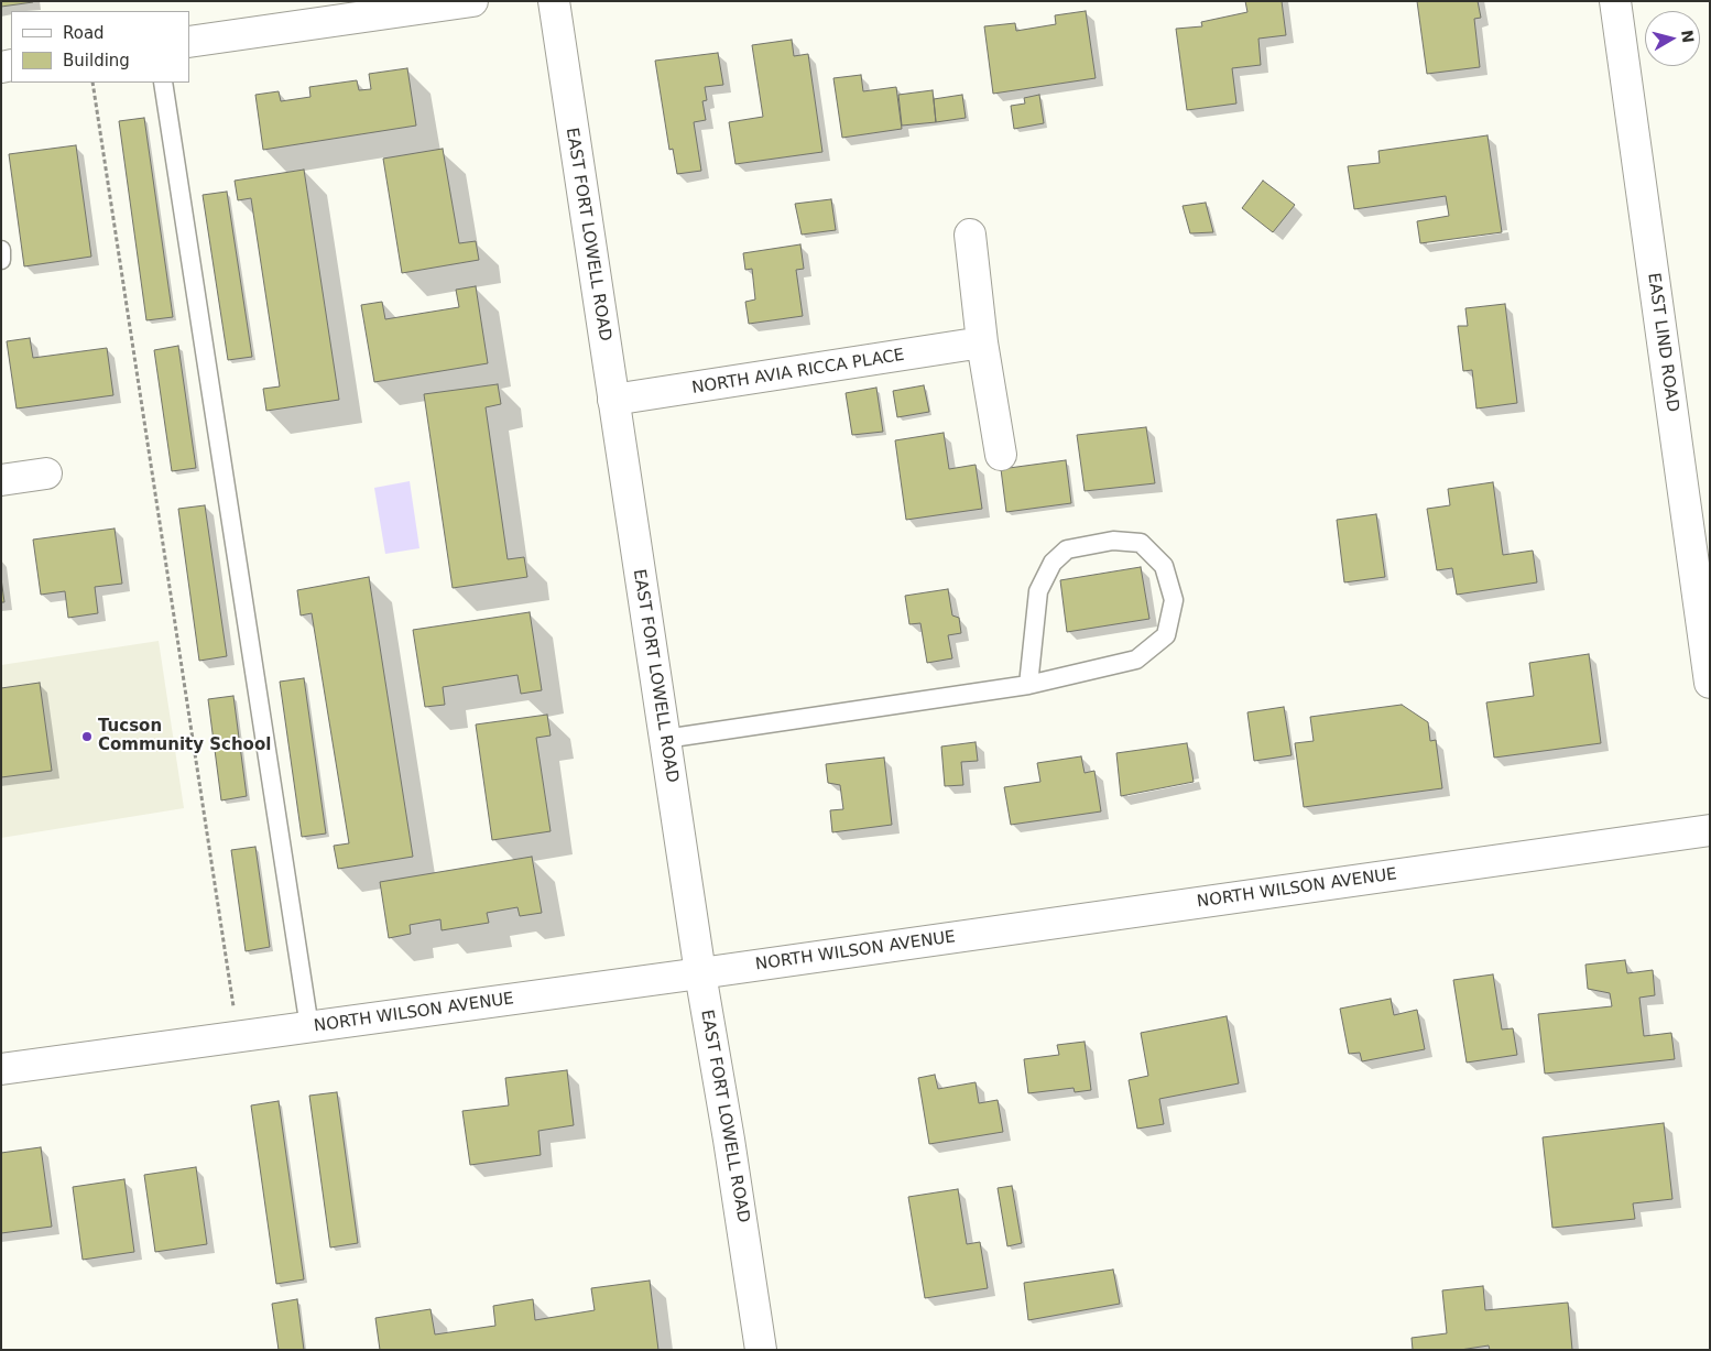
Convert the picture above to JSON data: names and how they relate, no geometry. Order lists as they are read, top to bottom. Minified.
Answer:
{"streets":{"street":["EAST FORT LOWELL ROAD","EAST LIND ROAD","NORTH AVIA RICCA PLACE","NORTH WILSON AVENUE"]},"crossings":[["EAST FORT LOWELL ROAD","NORTH AVIA RICCA PLACE"],["EAST FORT LOWELL ROAD","NORTH WILSON AVENUE"]],"places":["Tucson Community School"],"legend":["Road","Building"],"north":"right"}
